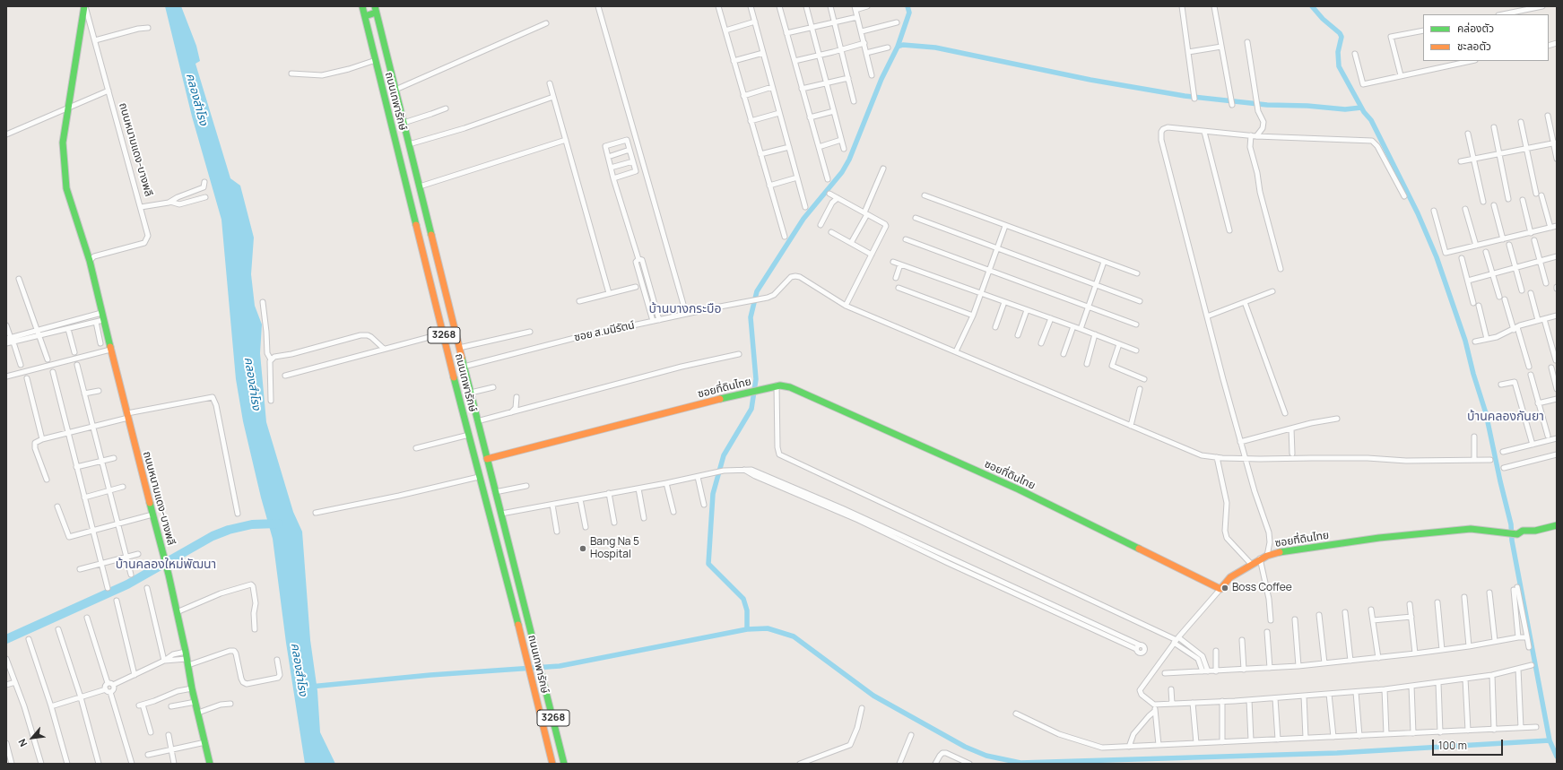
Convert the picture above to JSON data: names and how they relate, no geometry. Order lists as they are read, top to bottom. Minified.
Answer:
{"streets":{"main road":["ถนนเทพารักษ์","ถนนหนามแดง-บางพลี","3268","ซอยที่ดินไทย"],"street":["ซอย ส.มนีรัตน์"]},"crossings":[["ถนนเทพารักษ์","ซอย ส.มนีรัตน์"],["ถนนเทพารักษ์","ซอยที่ดินไทย"]],"districts":["บ้านบางกระบือ","บ้านคลองกันยา","บ้านคลองใหม่พัฒนา"],"water":["คลองสำโรง"],"places":["Bang Na 5 Hospital","Boss Coffee"],"legend":["คล่องตัว","ชะลอตัว"],"scale_bar":"100 m","north":"bottom left"}
